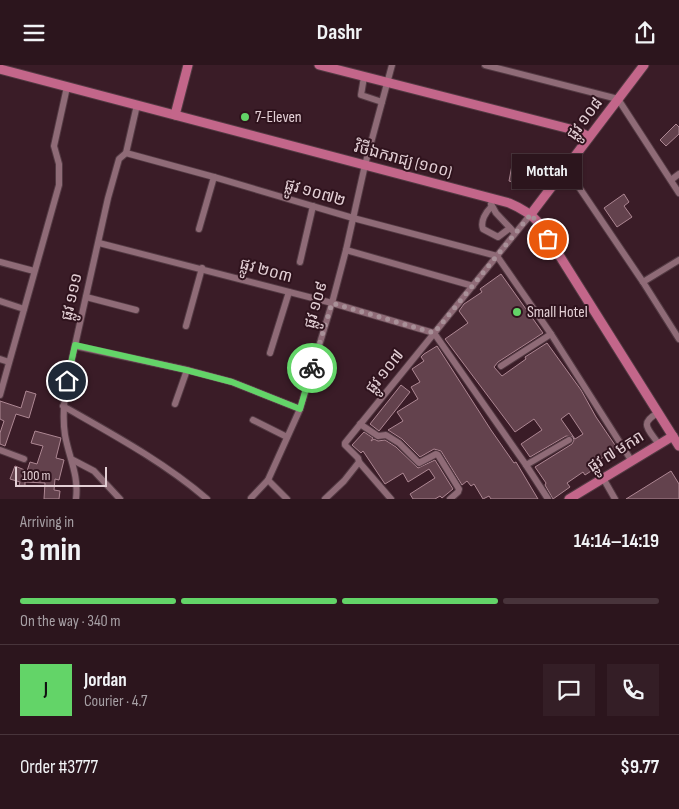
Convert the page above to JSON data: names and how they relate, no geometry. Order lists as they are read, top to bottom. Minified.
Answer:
{"streets":{"main road":["ផ្លូវ ១០៨","វិថីឯករាជ្យ (១០០)","ផ្លូវ ៧ មករា"],"street":["ផ្លូវ ១០៧២","ផ្លូវ ២០៣","ផ្លូវ ១១១","ផ្លូវ ១០៩","ផ្លូវ ១០៧"]},"crossings":[["ផ្លូវ ១០៨","វិថីឯករាជ្យ (១០០)"],["ផ្លូវ ១០៨","ផ្លូវ ១០៧"],["វិថីឯករាជ្យ (១០០)","ផ្លូវ ១១១"],["វិថីឯករាជ្យ (១០០)","ផ្លូវ ១០៩"],["វិថីឯករាជ្យ (១០០)","ផ្លូវ ១០៧"],["វិថីឯករាជ្យ (១០០)","ផ្លូវ ៧ មករា"],["ផ្លូវ ១០៧២","ផ្លូវ ១១១"],["ផ្លូវ ១០៧២","ផ្លូវ ១០៩"],["ផ្លូវ ១០៧២","ផ្លូវ ១០៧"],["ផ្លូវ ២០៣","ផ្លូវ ១១១"],["ផ្លូវ ២០៣","ផ្លូវ ១០៩"],["ផ្លូវ ២០៣","ផ្លូវ ១០៧"]],"places":["7-Eleven","Mottah","Small Hotel"],"scale_bar":"100 m","page":{"header":"Dashr","bubble":"Mottah","scale":"100 m","heading":["3 min","Arriving in","14:14–14:19"],"panel":["Jordan","Courier · 4.7","Order #3777","$9.77"],"bar":"On the way · 340 m","round":"J"}}
